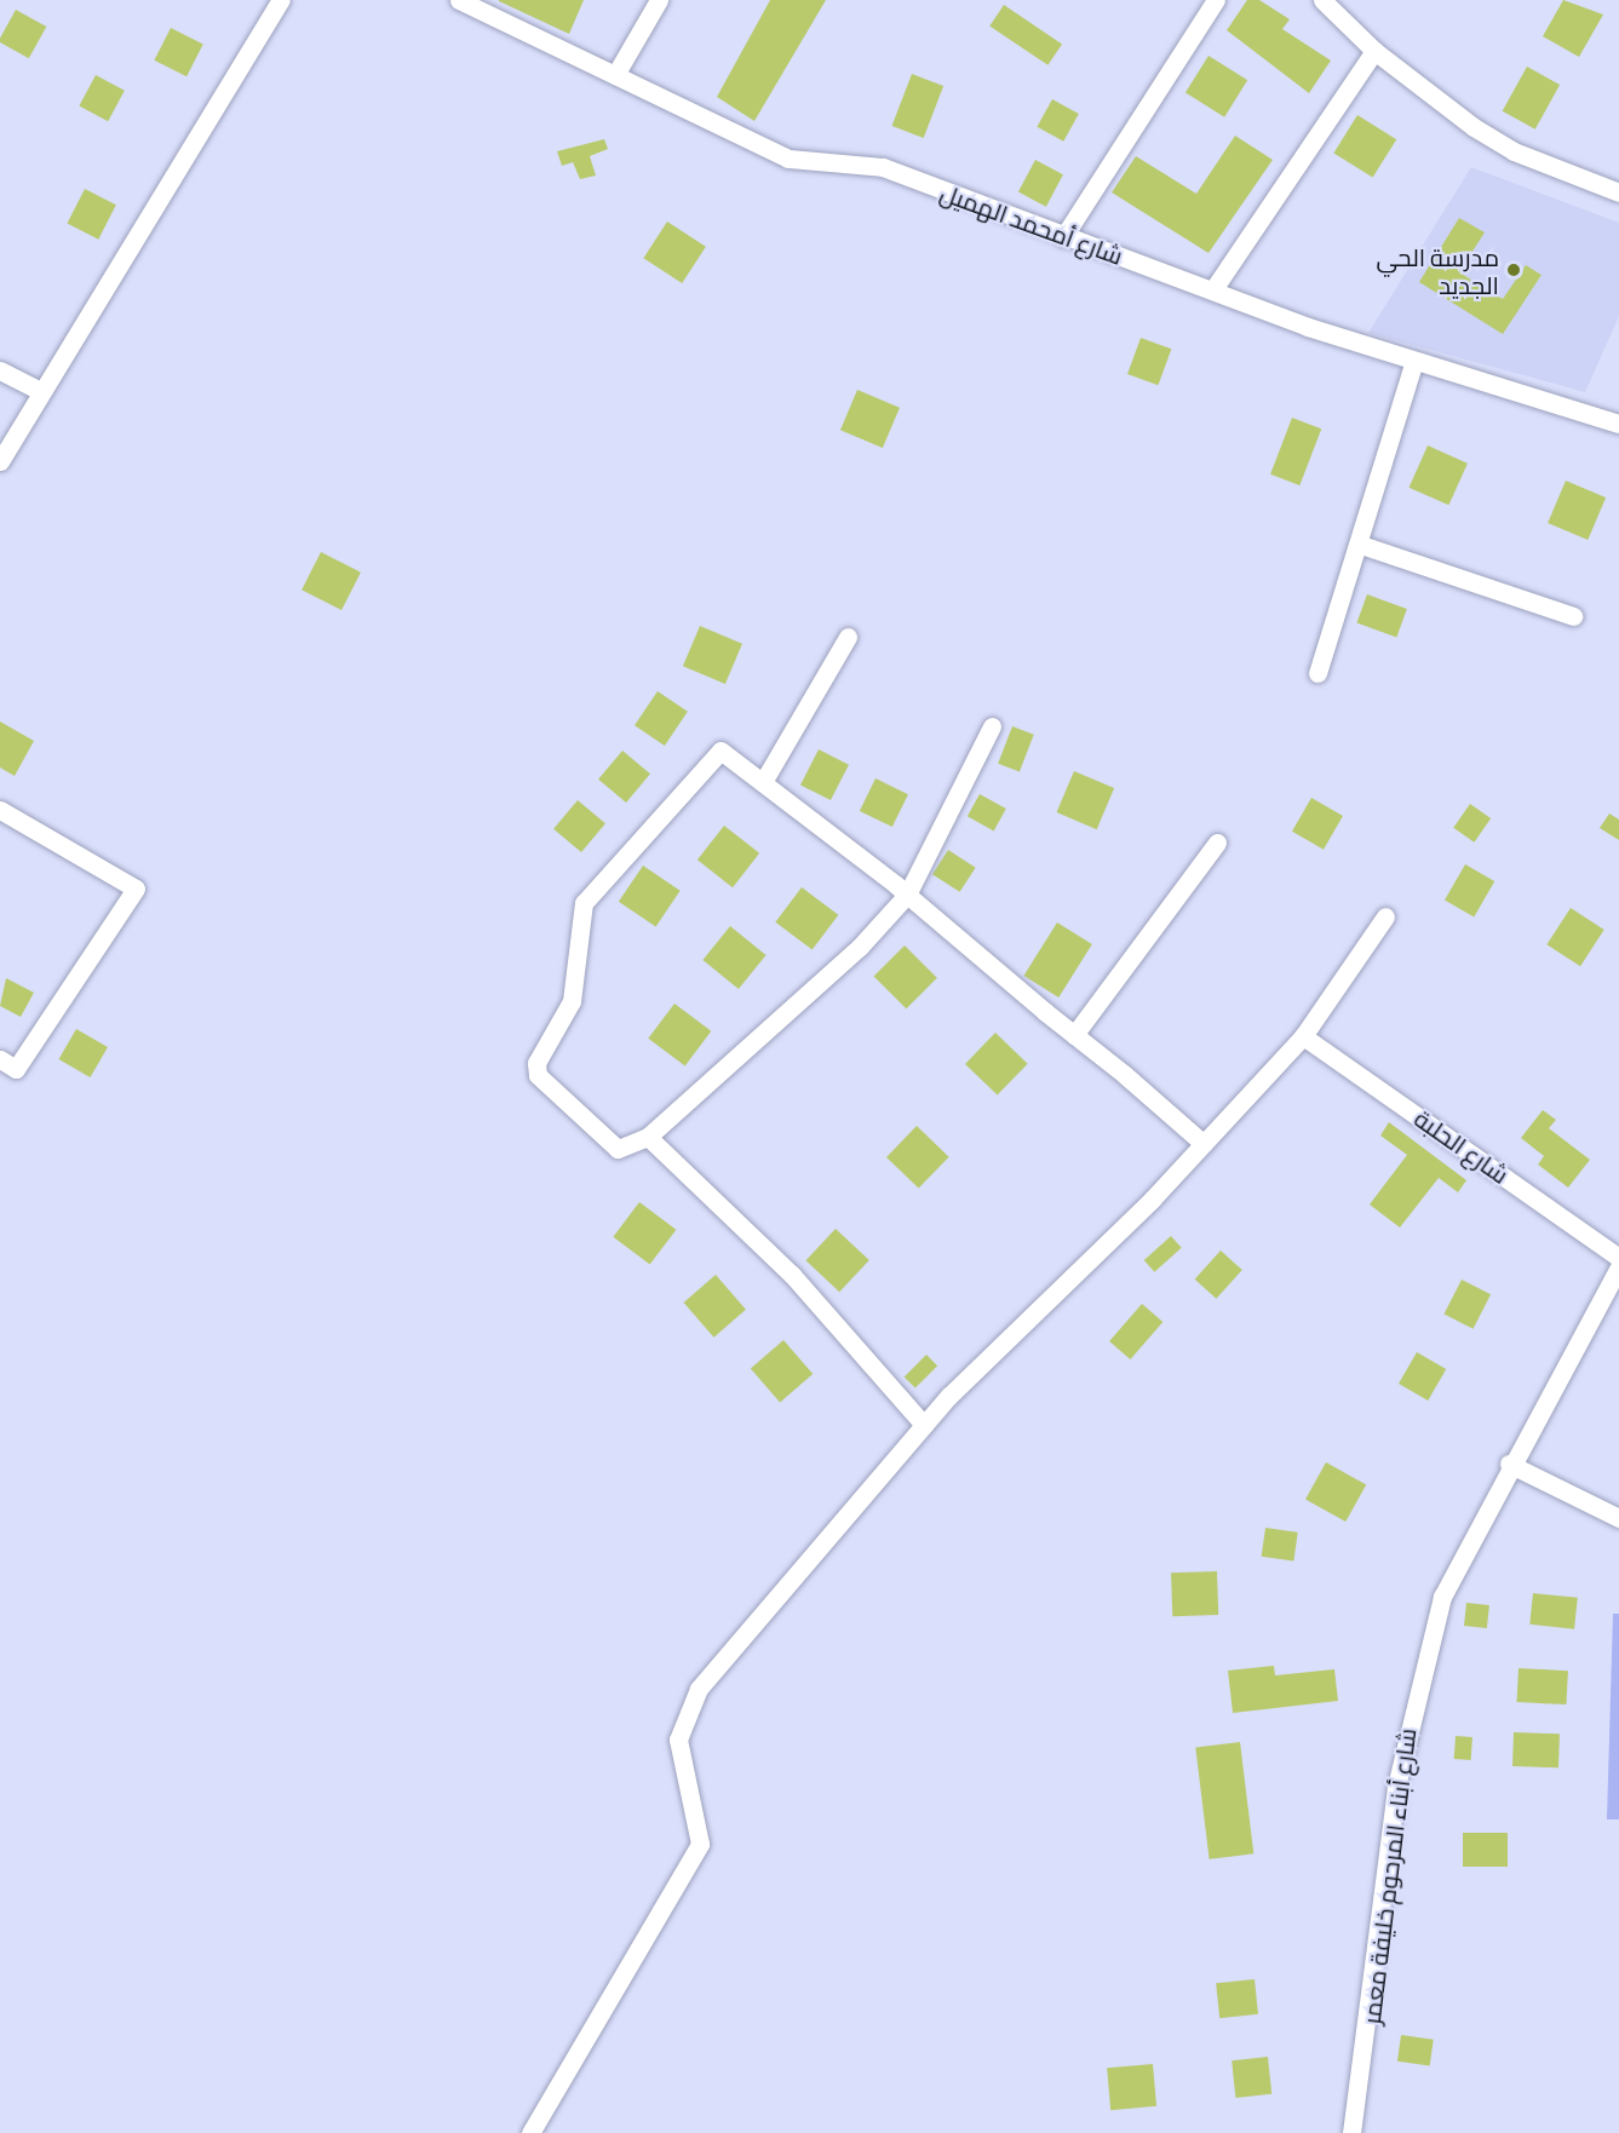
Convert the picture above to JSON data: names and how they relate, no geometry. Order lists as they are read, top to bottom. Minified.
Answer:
{"streets":{"street":["شارع أمحمد الهميل","شارع الحلبة","شارع أبناء المرحوم خليفة معمر"]},"places":["مدرسة الحي الجديد"]}
